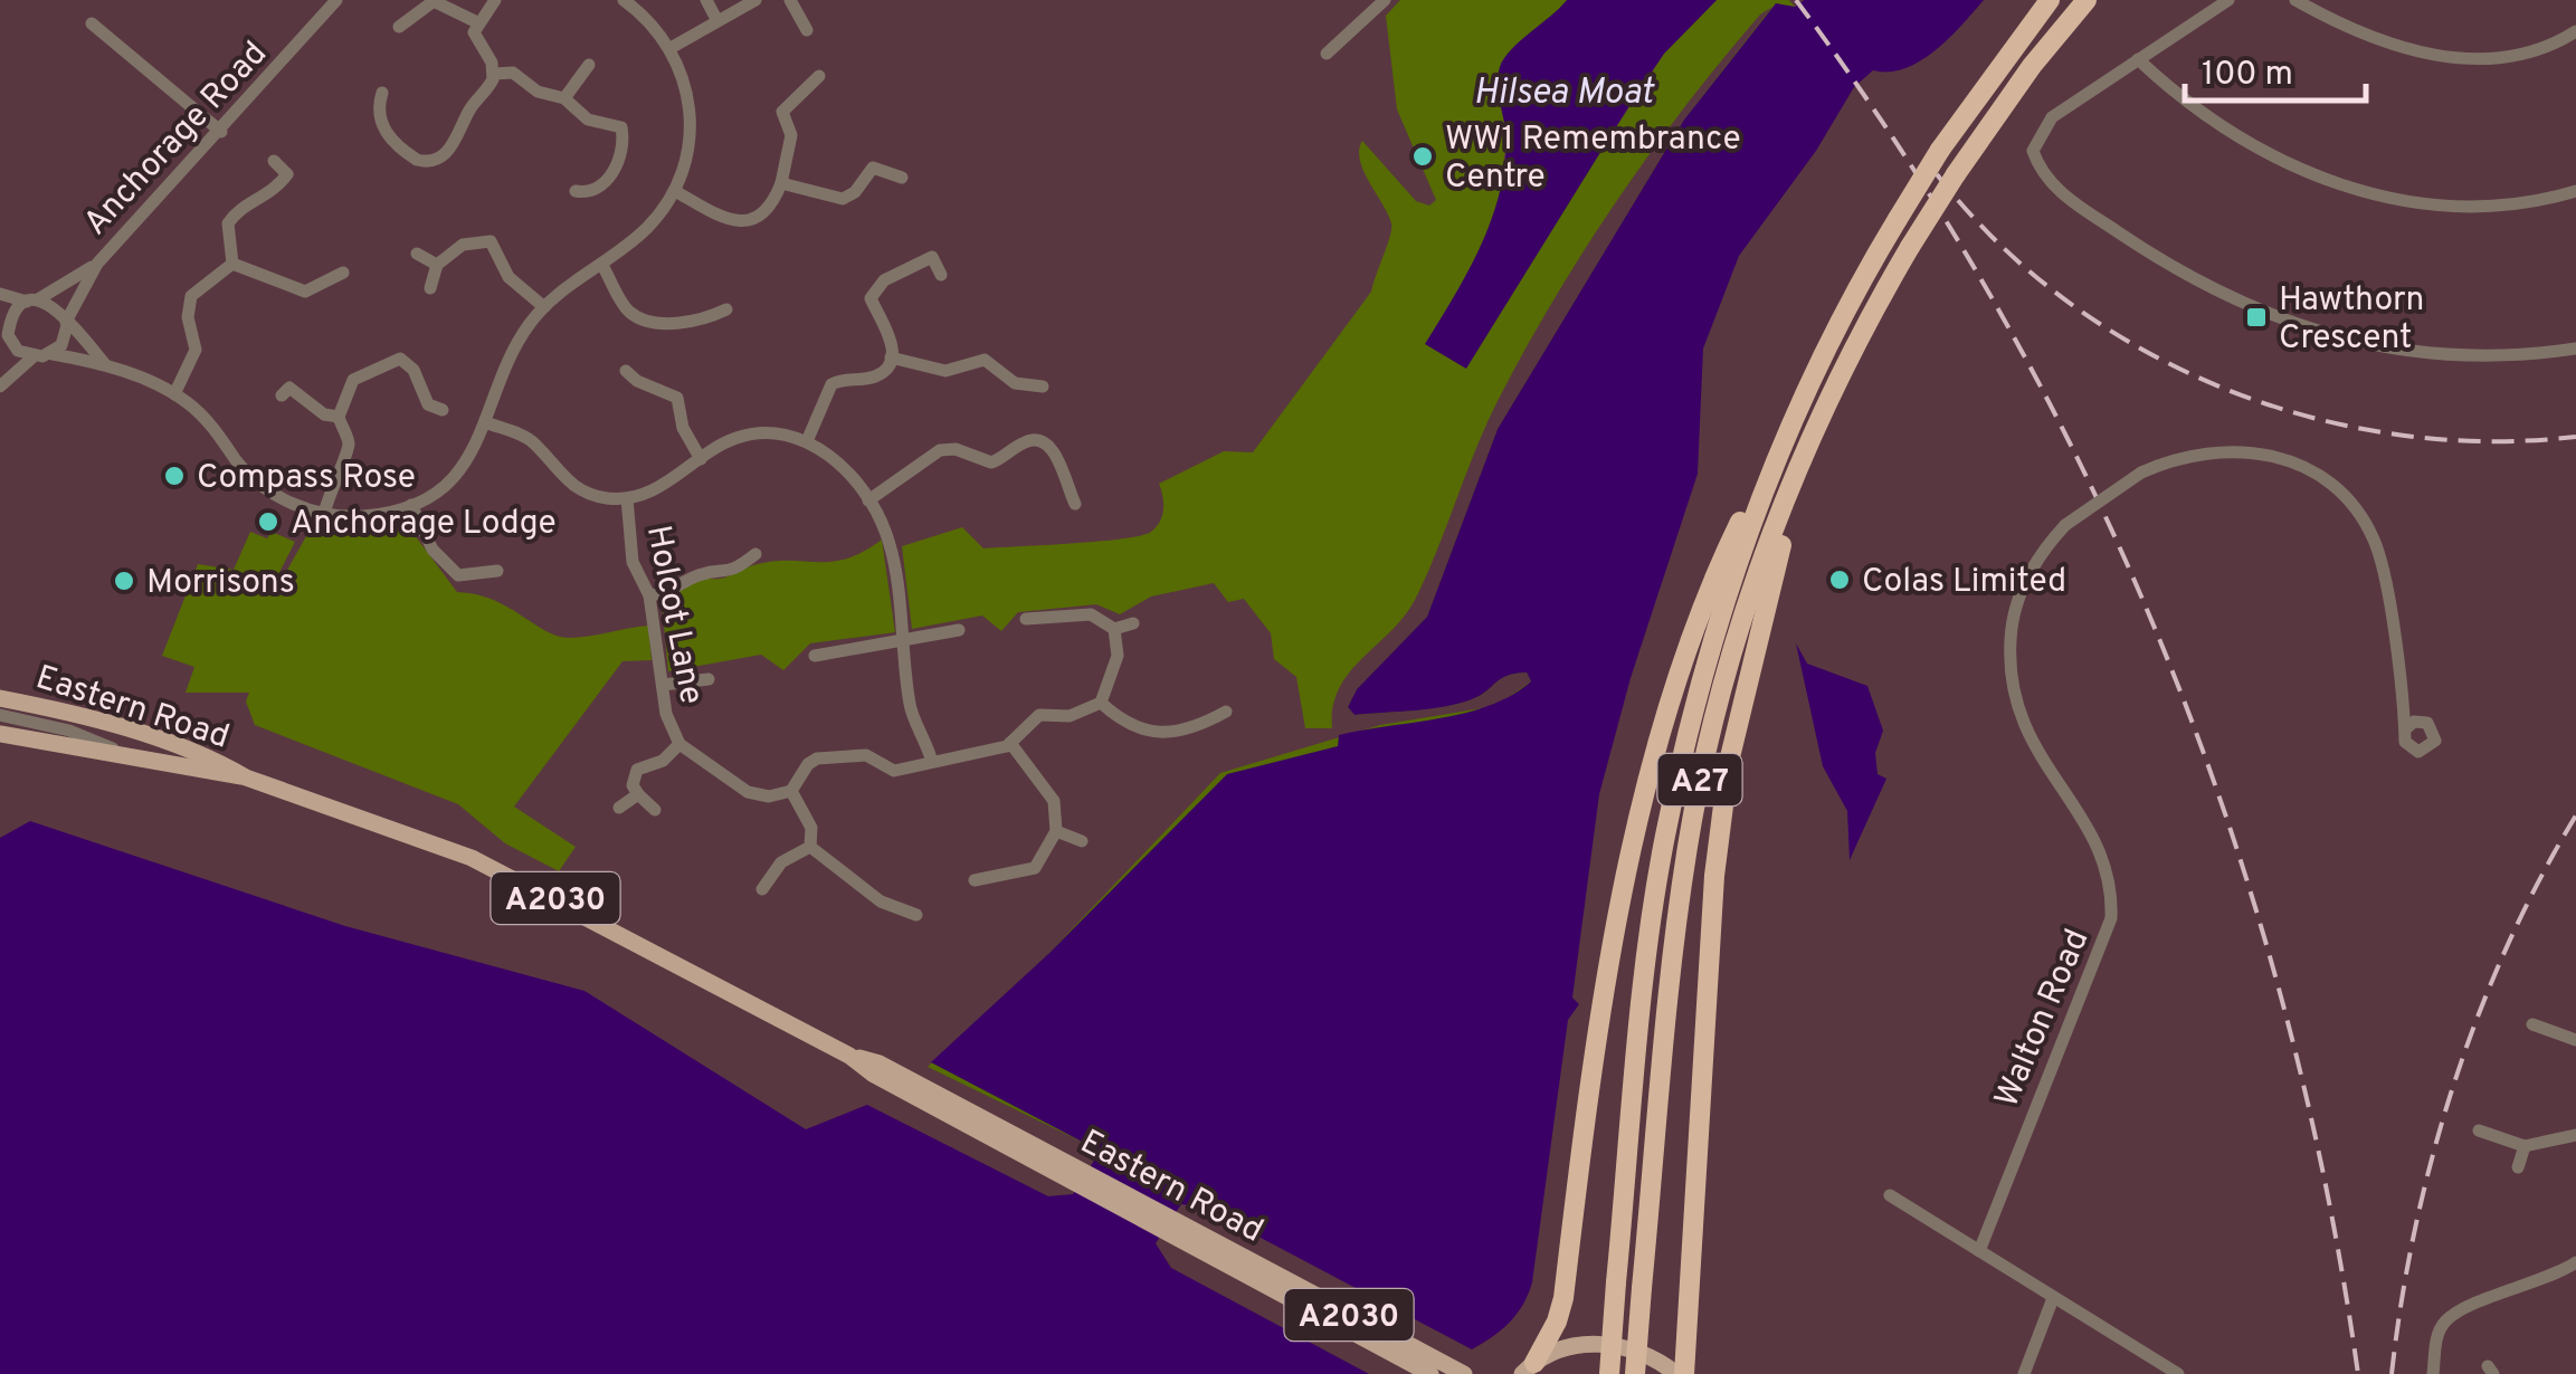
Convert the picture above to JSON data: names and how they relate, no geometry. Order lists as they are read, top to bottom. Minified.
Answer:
{"streets":{"highway":["A27"],"main road":["Eastern Road","A2030"],"street":["Anchorage Road","Holcot Lane","Walton Road"]},"water":["Hilsea Moat"],"places":{"other":["WW1 Remembrance Centre","Compass Rose","Anchorage Lodge","Colas Limited","Morrisons"],"transit":["Hawthorn Crescent"]},"scale_bar":"100 m"}
